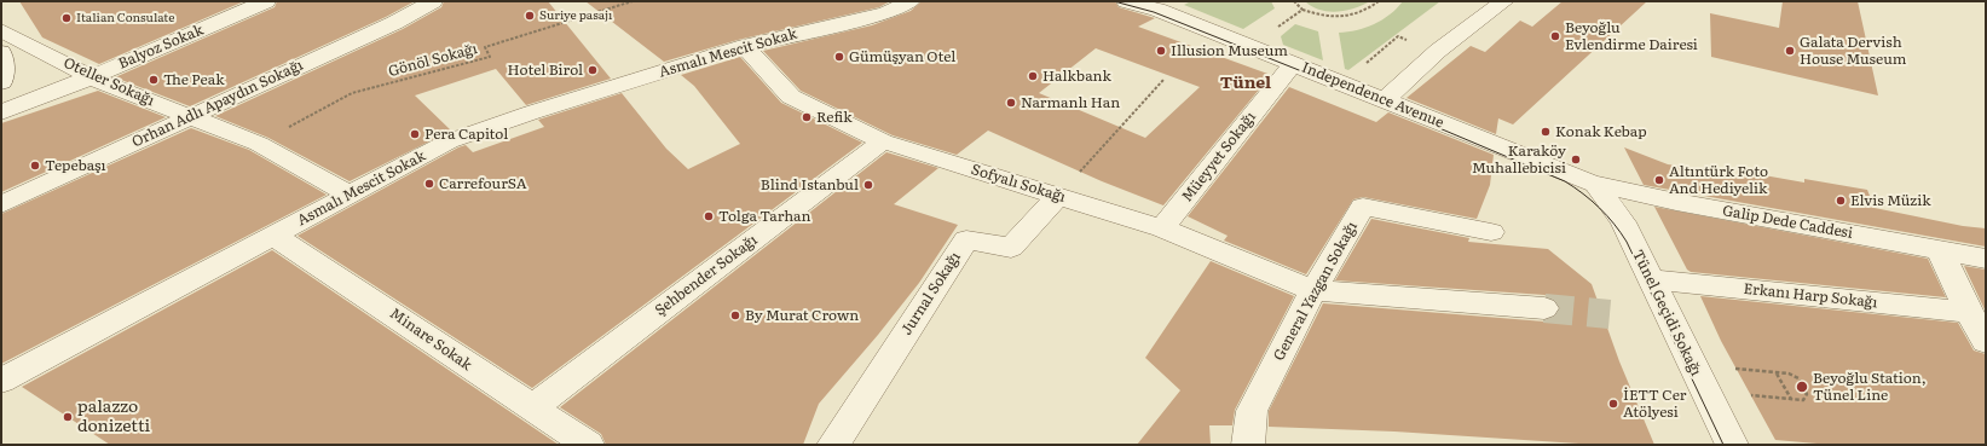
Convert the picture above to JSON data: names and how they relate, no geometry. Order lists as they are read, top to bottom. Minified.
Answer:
{"streets":{"street":["Balyoz Sokak","Asmalı Mescit Sokak","Oteller Sokağı","Independence Avenue","Orhan Adlı Apaydın Sokağı","Müeyyet Sokağı","Sofyalı Sokağı","Galip Dede Caddesi","Şehbender Sokağı","General Yazgan Sokağı","Jurnal Sokağı","Erkanı Harp Sokağı","Tünel Geçidi Sokağı","Minare Sokak"],"path":["Gönöl Sokağı"]},"crossings":[["Balyoz Sokak","Oteller Sokağı"],["Asmalı Mescit Sokak","Oteller Sokağı"],["Asmalı Mescit Sokak","Sofyalı Sokağı"],["Asmalı Mescit Sokak","Minare Sokak"],["Gönöl Sokağı","Oteller Sokağı"],["Oteller Sokağı","Orhan Adlı Apaydın Sokağı"],["Independence Avenue","Müeyyet Sokağı"],["Independence Avenue","Galip Dede Caddesi"],["Independence Avenue","Tünel Geçidi Sokağı"],["Müeyyet Sokağı","Sofyalı Sokağı"],["Sofyalı Sokağı","Şehbender Sokağı"],["Sofyalı Sokağı","General Yazgan Sokağı"],["Sofyalı Sokağı","Jurnal Sokağı"],["Galip Dede Caddesi","Tünel Geçidi Sokağı"],["Şehbender Sokağı","Minare Sokak"],["Erkanı Harp Sokağı","Tünel Geçidi Sokağı"]],"districts":["Tünel"],"places":["Suriye pasajı","Italian Consulate","Beyoğlu Evlendirme Dairesi","Illusion Museum","Galata Dervish House Museum","Gümüşyan Otel","Hotel Birol","Halkbank","The Peak","Narmanlı Han","Refik","Konak Kebap","Pera Capitol","Karaköy Muhallebicisi","Tepebaşı","Altıntürk Foto And Hediyelik","CarrefourSA","Blind Istanbul","Elvis Müzik","Tolga Tarhan","By Murat Crown","Beyoğlu Station, Tünel Line","İETT Cer Atölyesi","palazzo donizetti"]}
